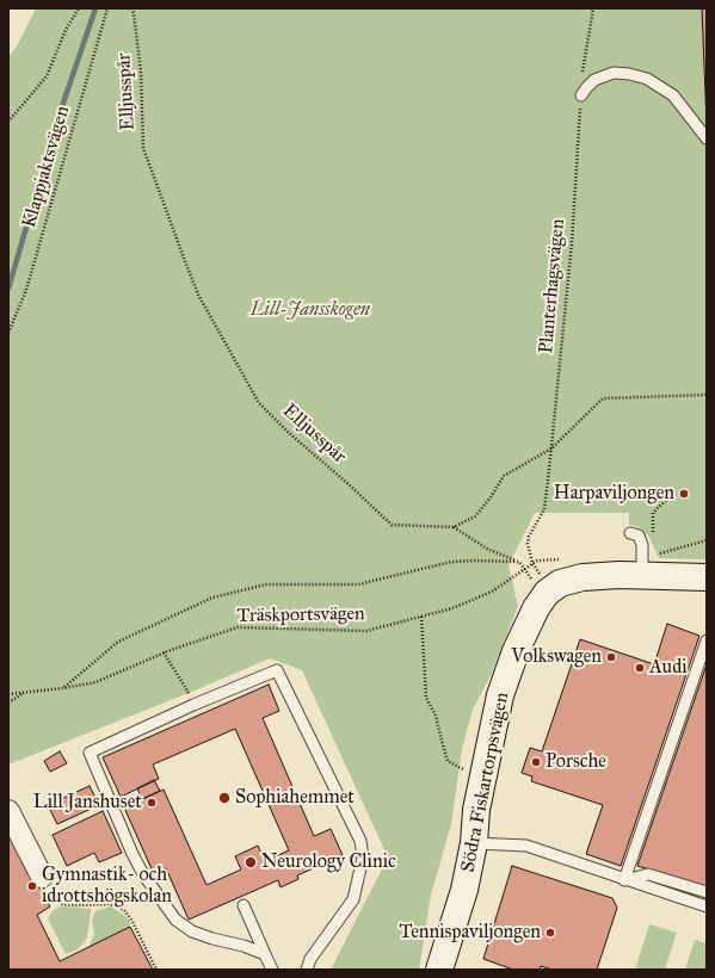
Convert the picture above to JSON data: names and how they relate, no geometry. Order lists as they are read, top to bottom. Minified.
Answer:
{"streets":{"street":["Södra Fiskartorpsvägen"],"path":["Elljusspår","Klappjaktsvägen","Planterhagsvägen","Träskportsvägen"]},"crossings":[["Elljusspår","Planterhagsvägen"],["Planterhagsvägen","Träskportsvägen"]],"parks":["Lill-Jansskogen"],"places":["Harpaviljongen","Volkswagen","Audi","Porsche","Sophiahemmet","Lill Janshuset","Neurology Clinic","Gymnastik- och idrottshögskolan","Tennispaviljongen"]}
